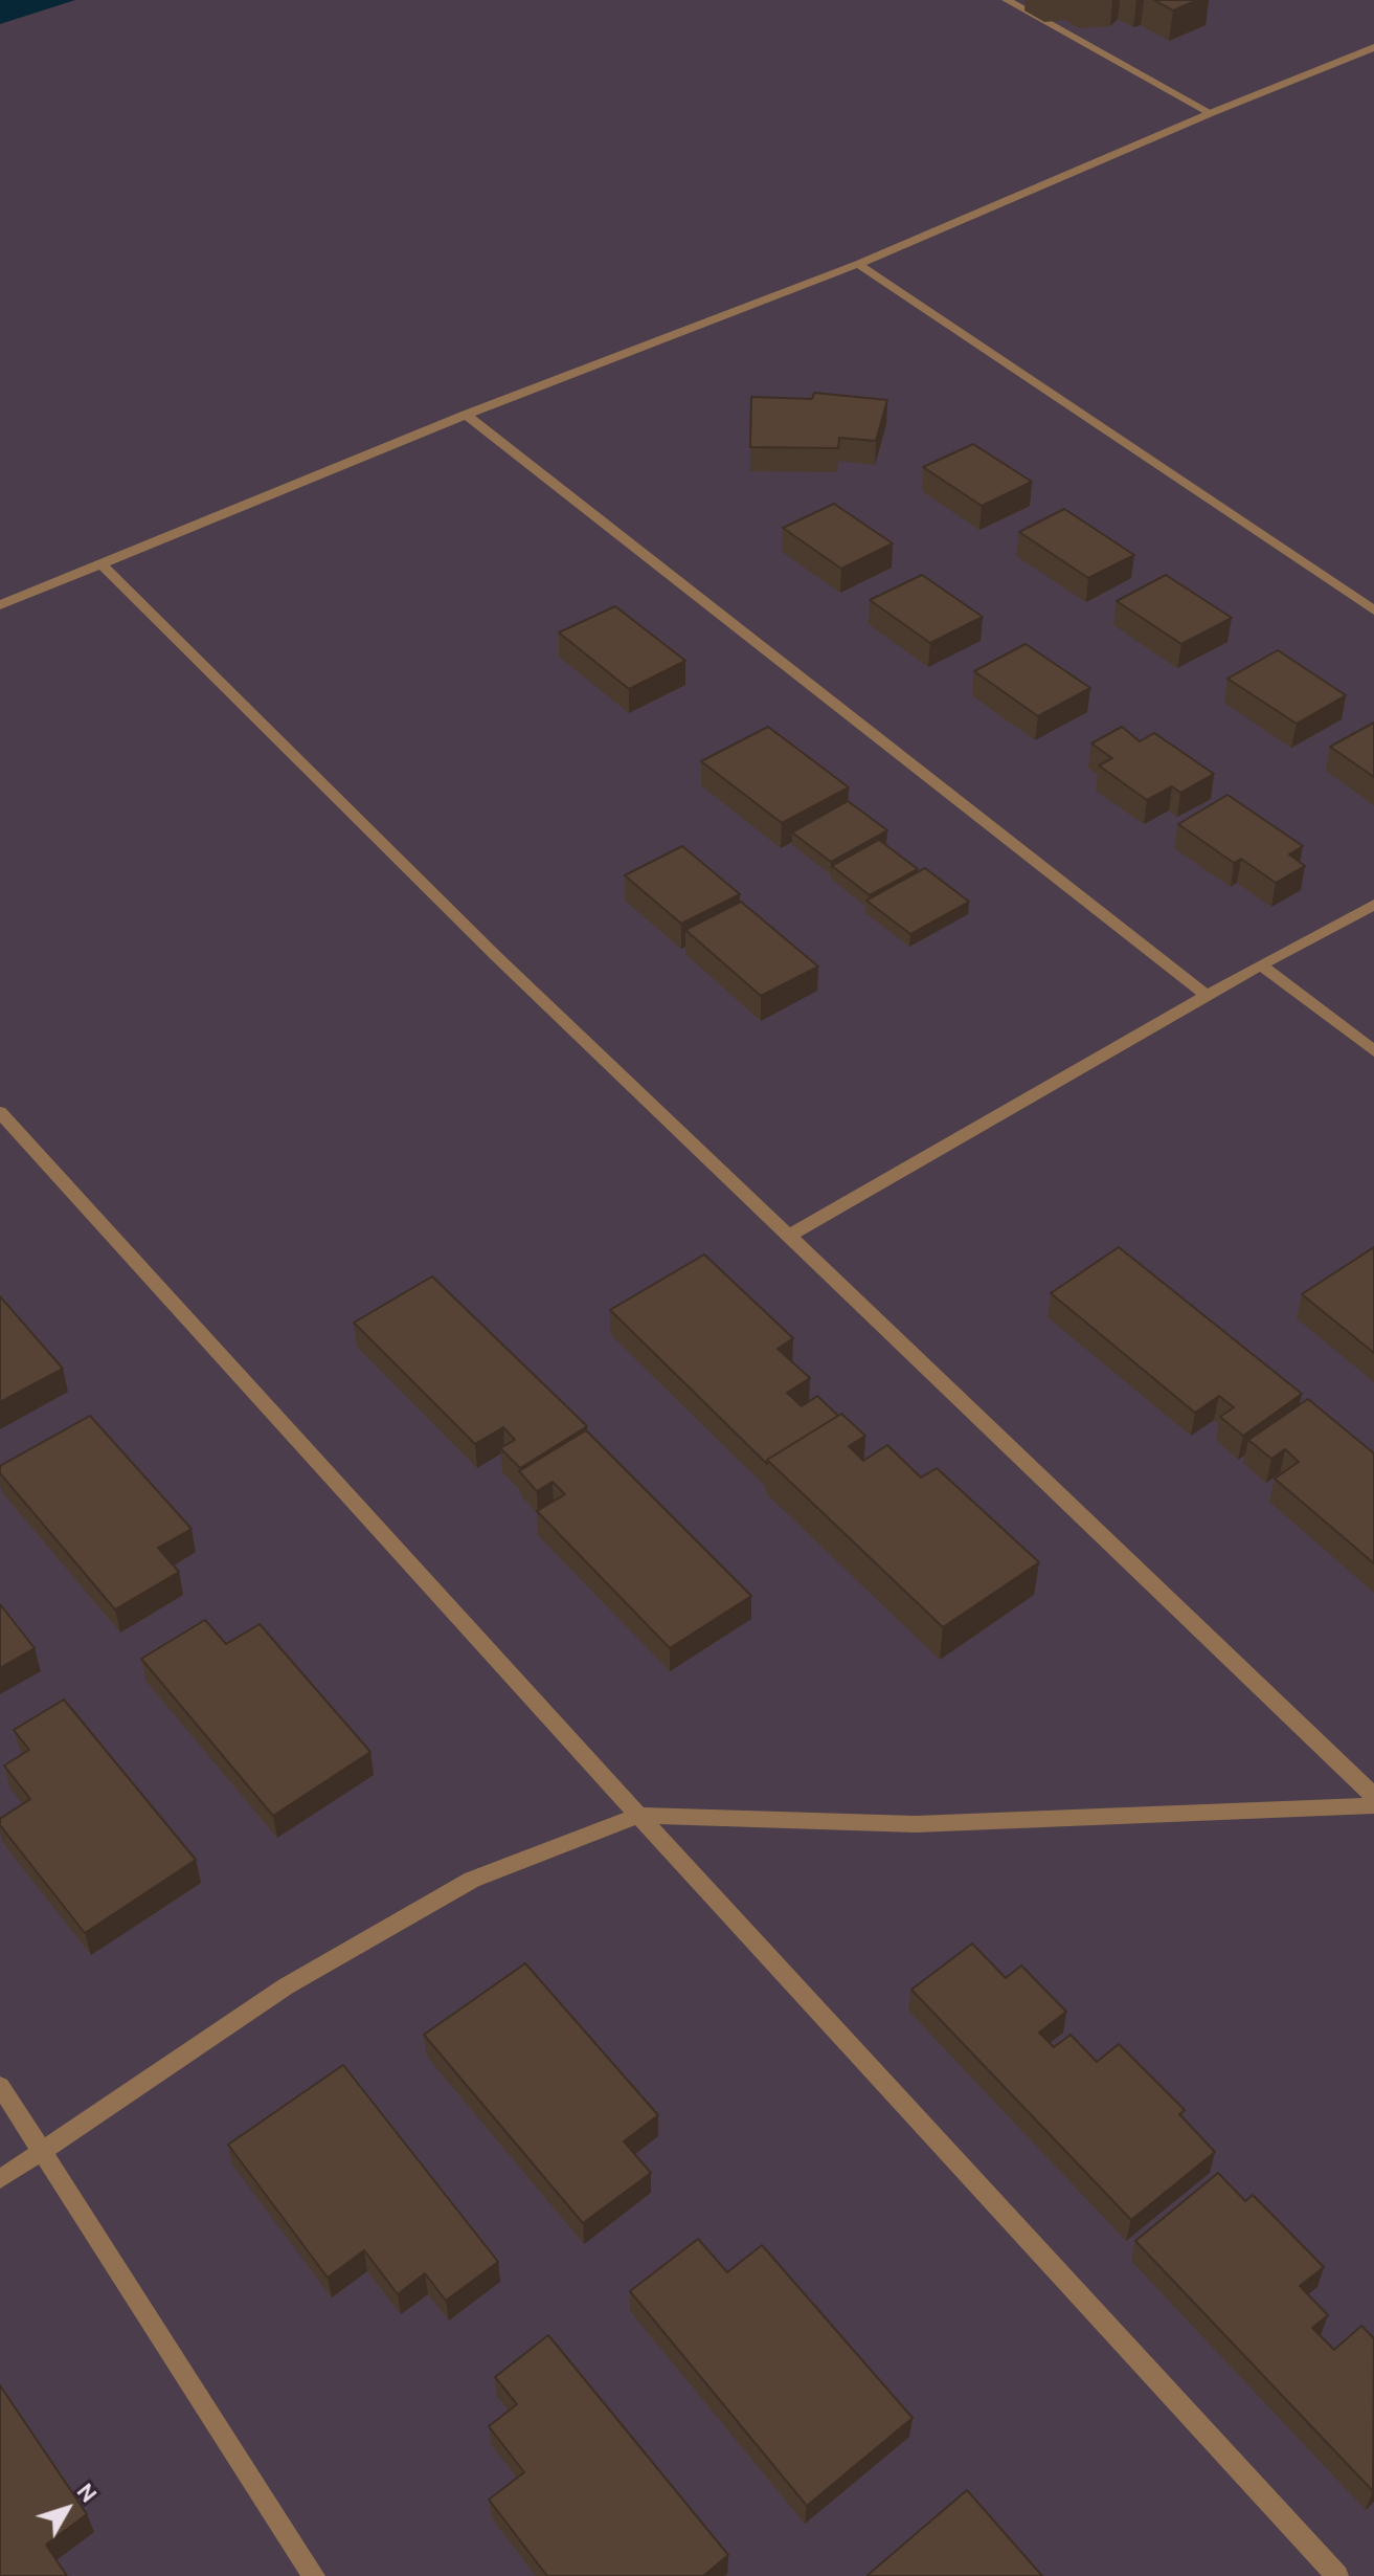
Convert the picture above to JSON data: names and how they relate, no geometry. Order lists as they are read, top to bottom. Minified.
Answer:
{"north":"top right"}
